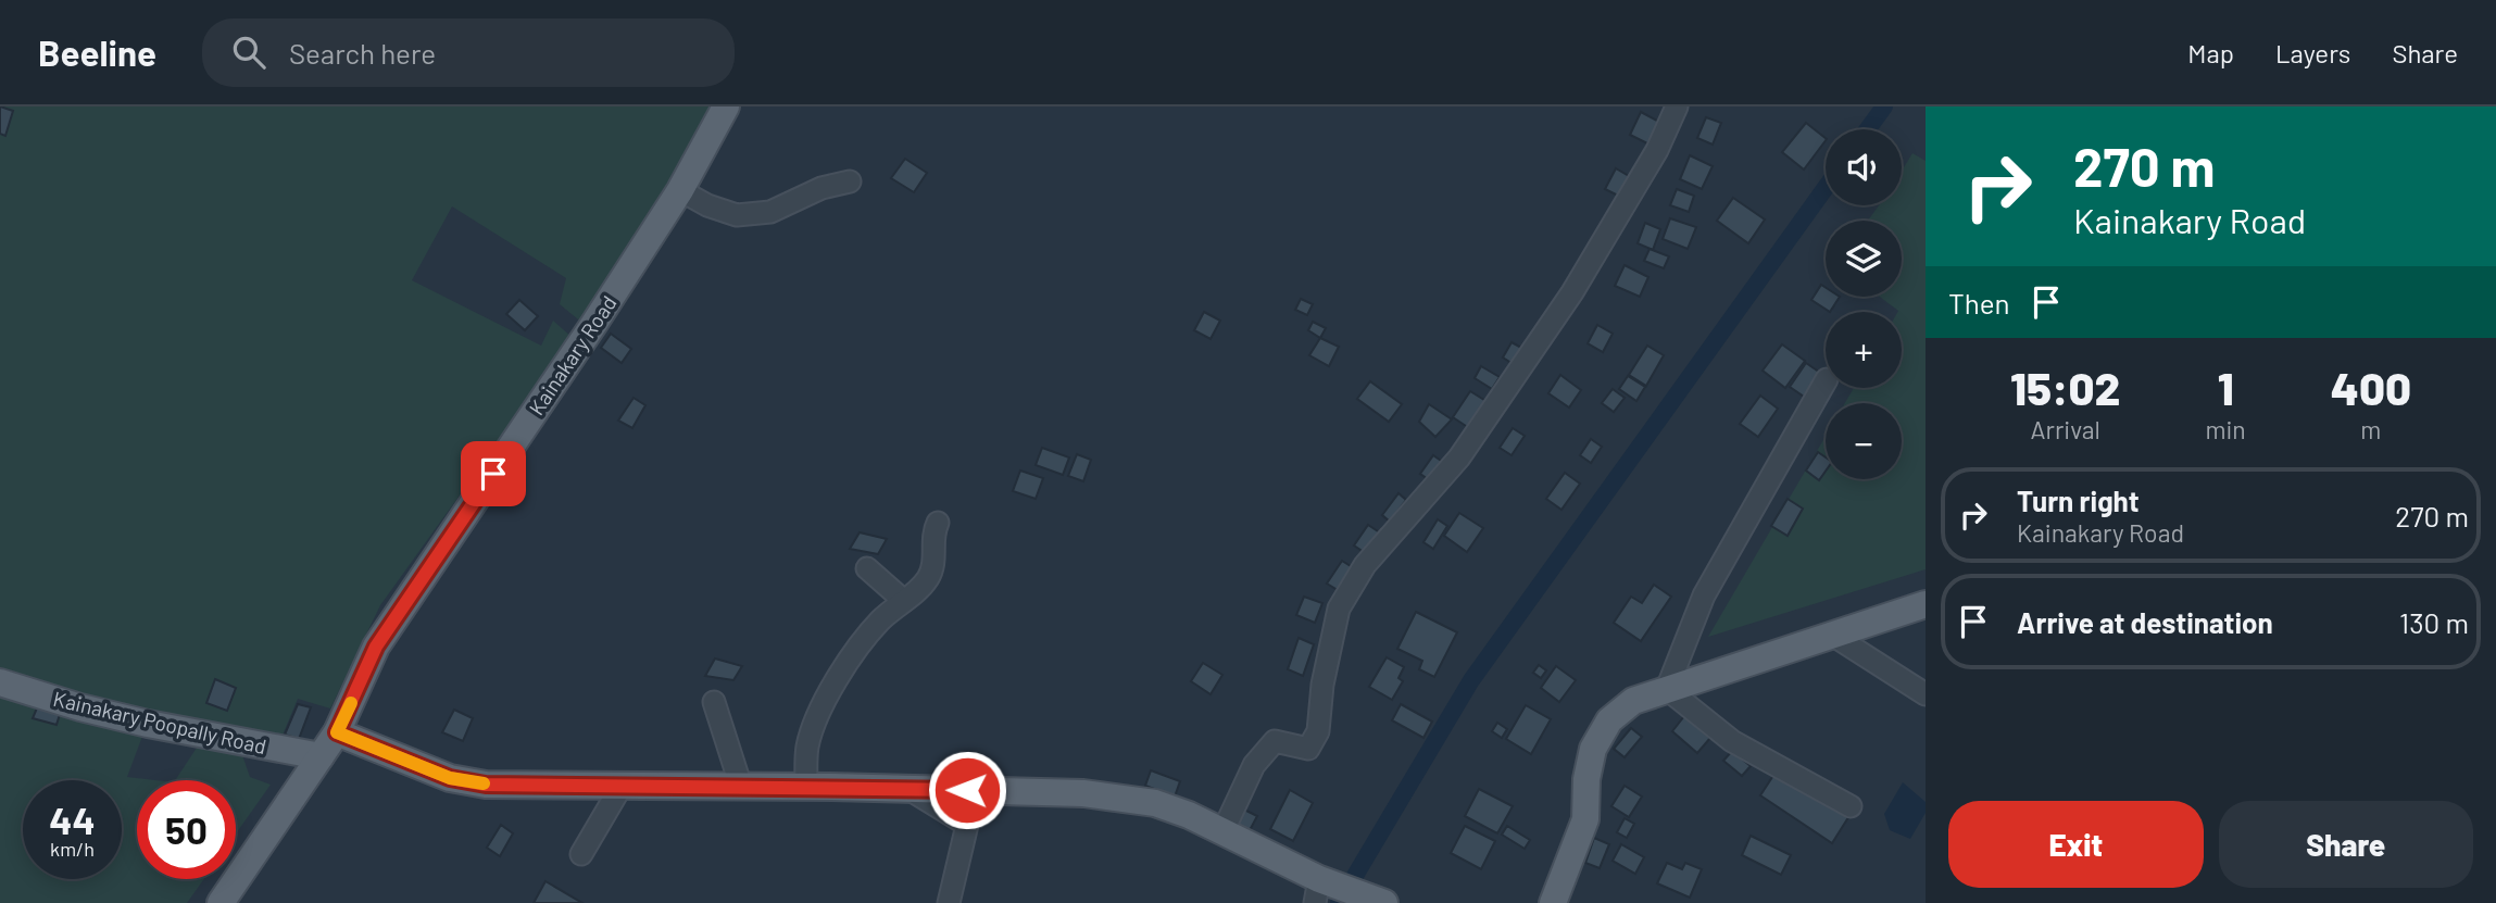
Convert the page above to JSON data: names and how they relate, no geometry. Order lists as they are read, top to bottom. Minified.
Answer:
{"streets":{"main road":["Kainakary Road","Kainakary Poopally Road"]},"crossings":[["Kainakary Road","Kainakary Poopally Road"]],"page":{"header":"Beeline","search":"Search here","nav":["Map","Layers","Share"],"turn":["270 m","Kainakary Road"],"map_buttons":["+","−"],"then":"Then","eta":["15:02","Arrival","1","min","400","m"],"list":[{"name":"Turn right","note":"Kainakary Road","value":"270 m"},{"name":"Arrive at destination","value":"130 m"}],"speed":"44 km/h","limit":"50","buttons":["Exit","Share"]}}
